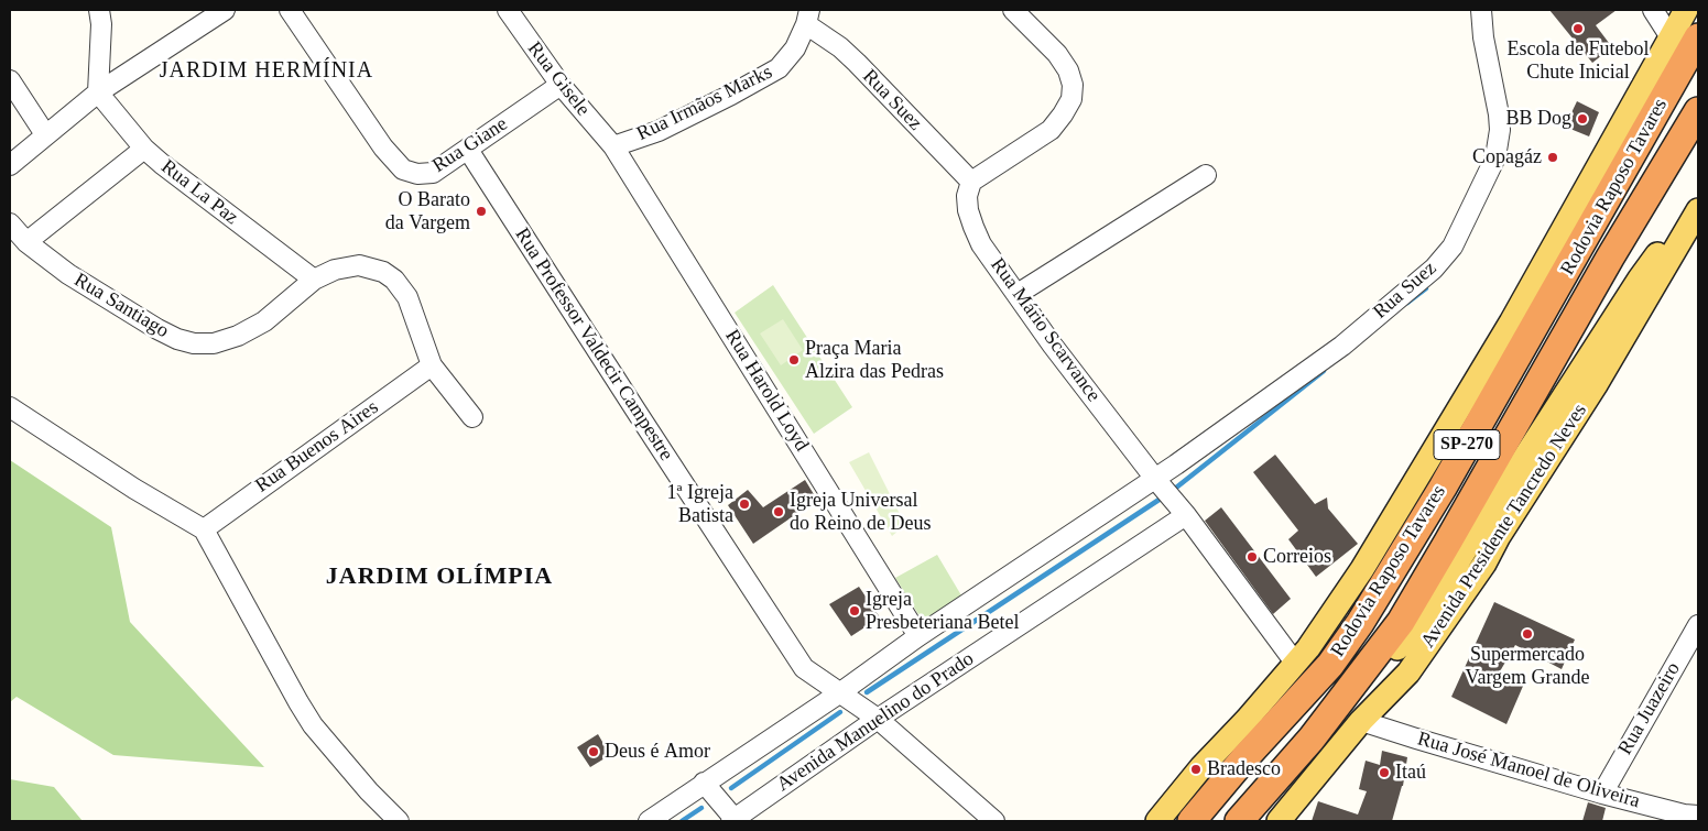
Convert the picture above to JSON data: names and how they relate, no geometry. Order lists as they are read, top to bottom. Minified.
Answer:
{"streets":{"highway":["Rodovia Raposo Tavares","SP-270"],"main road":["Avenida Presidente Tancredo Neves"],"street":["Rua Gisele","Rua Suez","Rua Irmãos Marks","Rua Giane","Rua La Paz","Rua Santiago","Rua Mário Scarvance","Rua Professor Valdecir Campestre","Rua Harold Loyd","Rua Buenos Aires","Rua Juazeiro","Avenida Manuelino do Prado","Rua José Manoel de Oliveira"]},"crossings":[["Rua Gisele","Rua Irmãos Marks"],["Rua Gisele","Rua Giane"],["Rua Gisele","Rua Harold Loyd"],["Rua Suez","Rua Irmãos Marks"],["Rua Suez","Rua Mário Scarvance"],["Rua Irmãos Marks","Rua Harold Loyd"],["Rua Giane","Rua Professor Valdecir Campestre"],["Rua La Paz","Rua Santiago"],["Rua Santiago","Rua Buenos Aires"],["Rua Mário Scarvance","Avenida Manuelino do Prado"],["Rua Professor Valdecir Campestre","Avenida Manuelino do Prado"],["Avenida Presidente Tancredo Neves","Rua José Manoel de Oliveira"],["Rua Juazeiro","Rua José Manoel de Oliveira"]],"districts":["JARDIM HERMÍNIA","JARDIM OLÍMPIA"],"places":["Escola de Futebol Chute Inicial","BB Dog","Copagáz","O Barato da Vargem","Praça Maria Alzira das Pedras","1ª Igreja Batista","Igreja Universal do Reino de Deus","Correios","Igreja Presbeteriana Betel","Supermercado Vargem Grande","Deus é Amor","Bradesco","Itaú"]}
